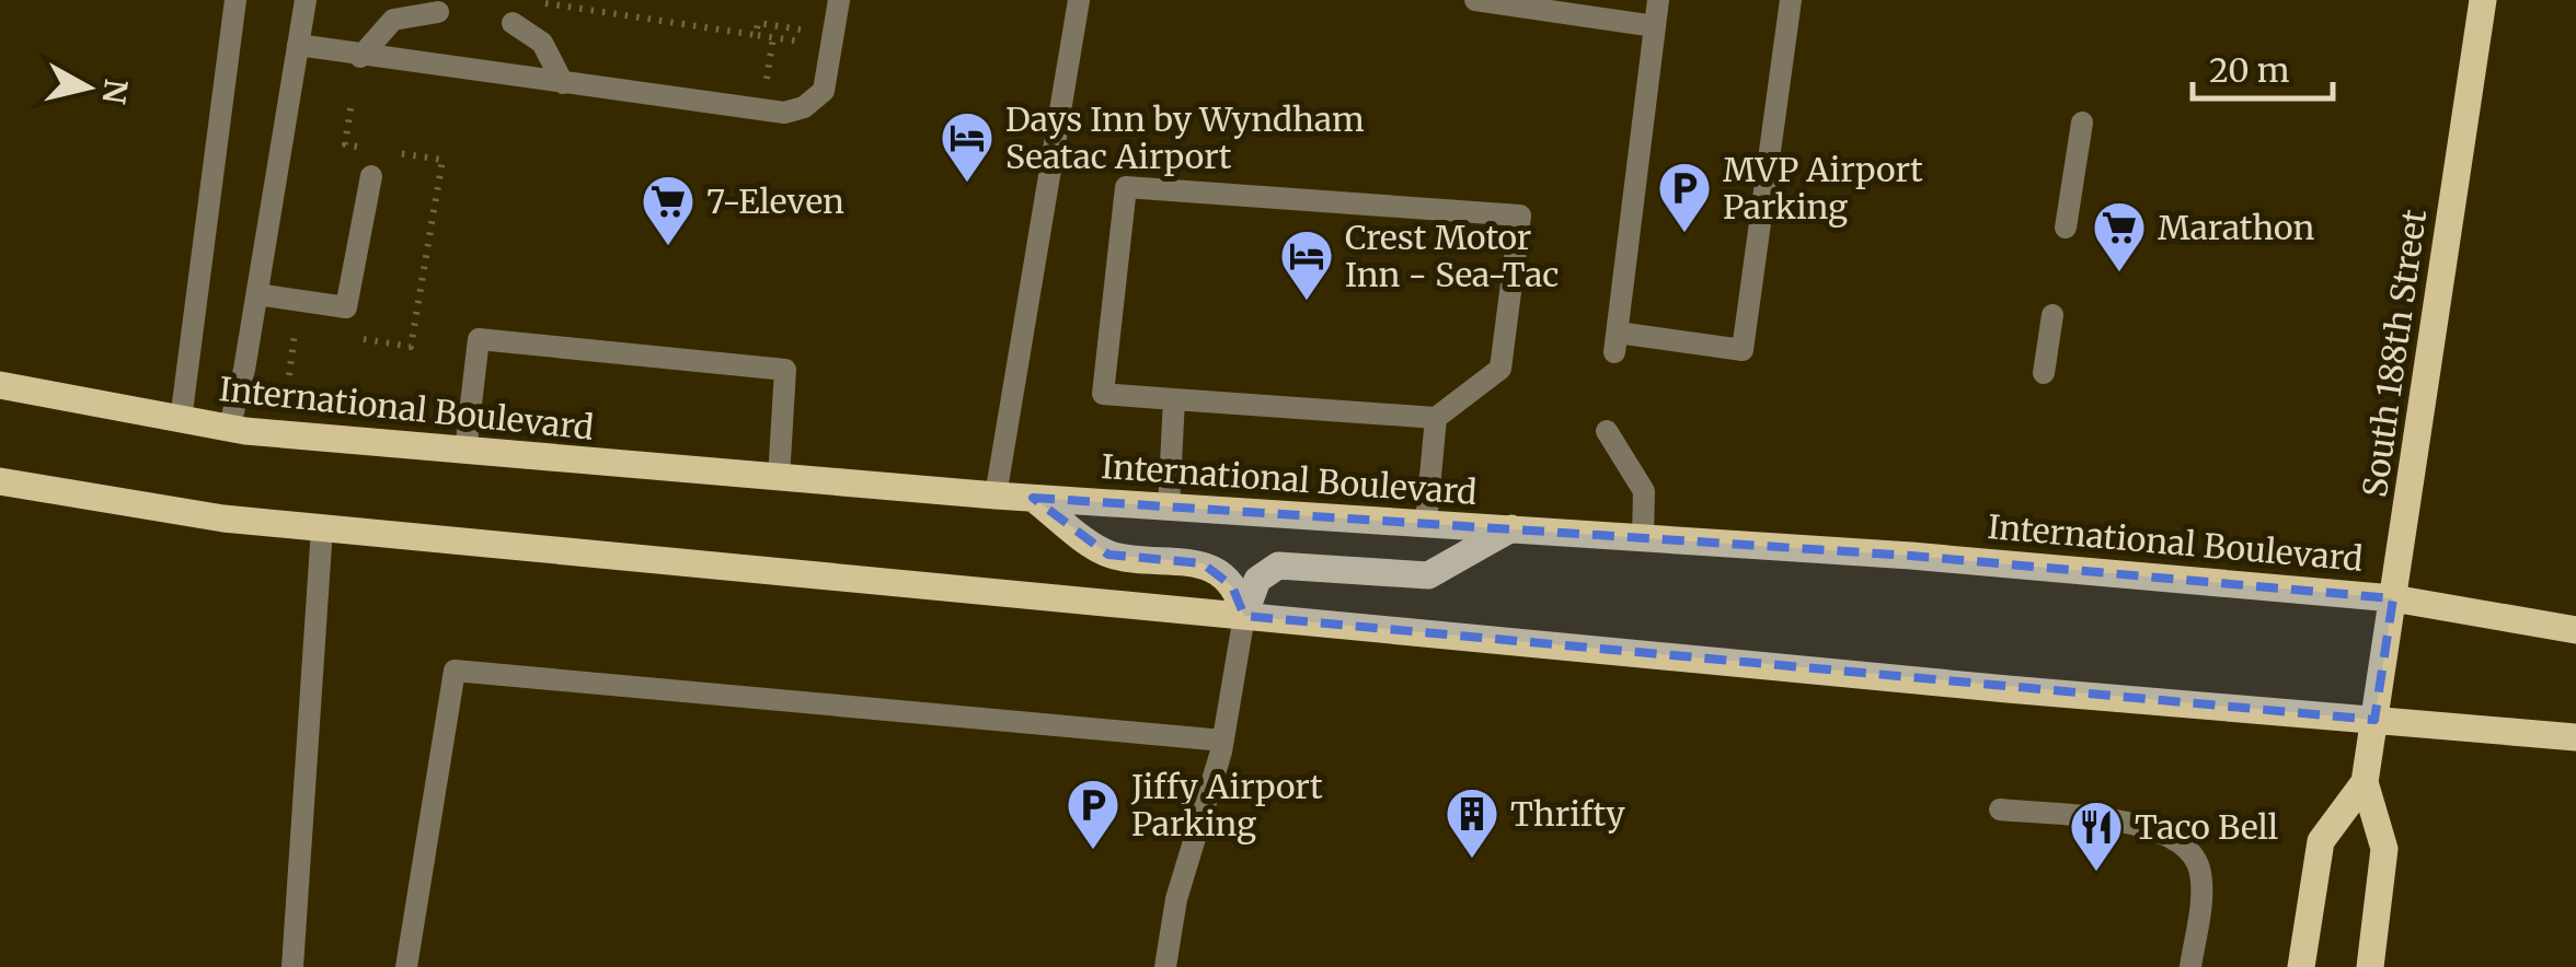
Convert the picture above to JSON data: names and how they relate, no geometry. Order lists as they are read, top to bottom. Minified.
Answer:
{"streets":{"main road":["South 188th Street","International Boulevard"]},"crossings":[["South 188th Street","International Boulevard"]],"places":{"hotel":["Days Inn by Wyndham Seatac Airport","Crest Motor Inn - Sea-Tac"],"parking":["MVP Airport Parking","Jiffy Airport Parking"],"supermarket":["7-Eleven","Marathon"],"building":["Thrifty"],"restaurant":["Taco Bell"]},"scale_bar":"20 m","north":"right"}
